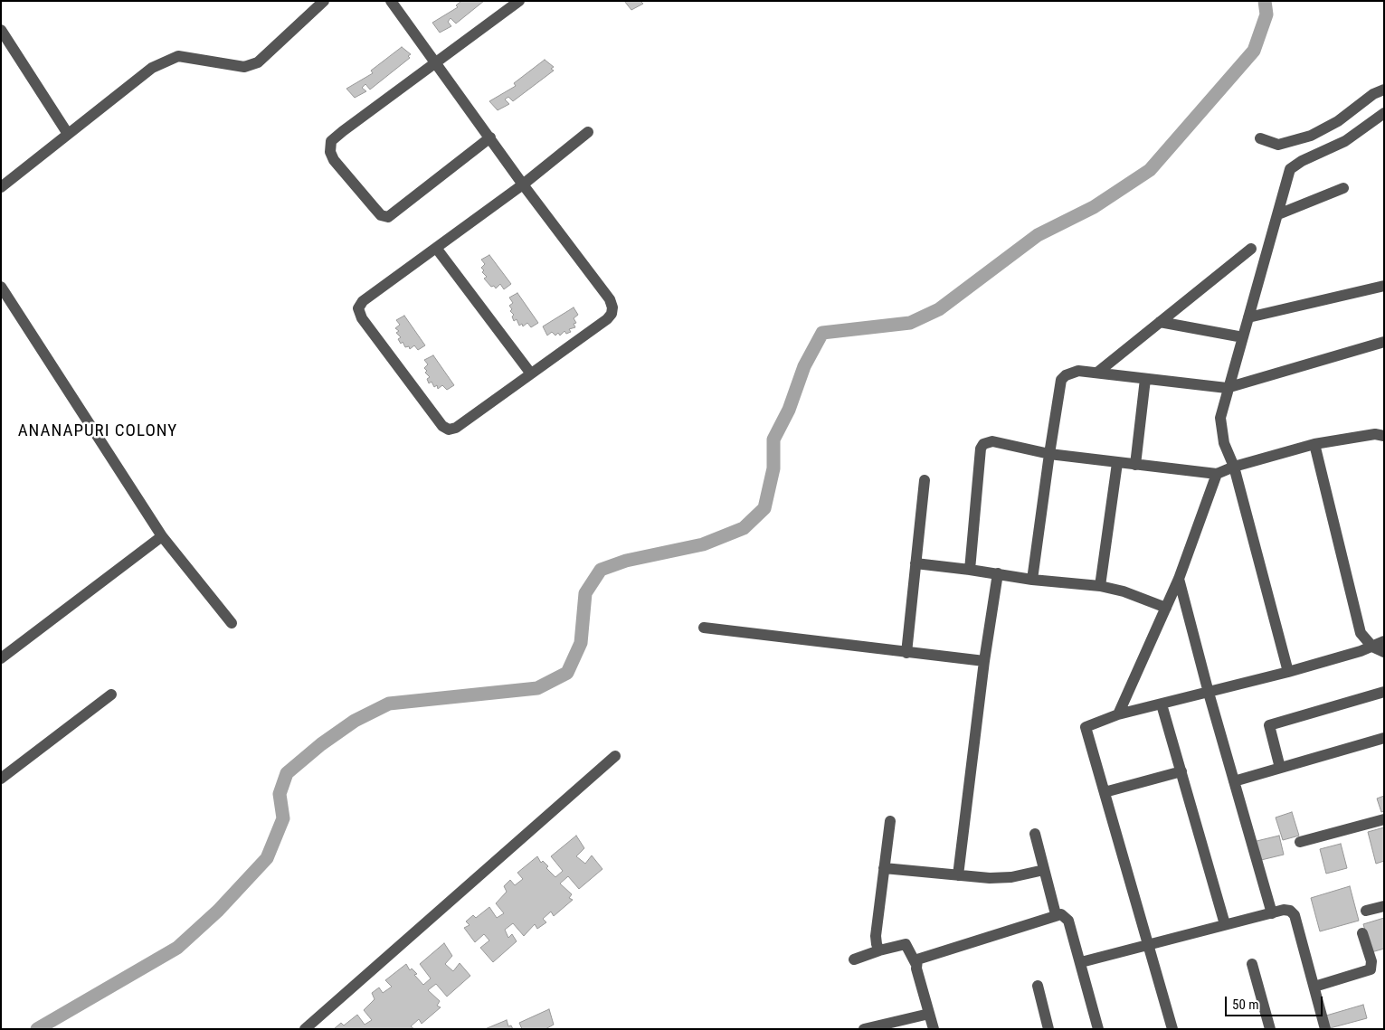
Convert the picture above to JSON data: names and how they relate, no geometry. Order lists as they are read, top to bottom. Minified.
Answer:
{"districts":["ANANAPURI COLONY"],"scale_bar":"50 m"}
